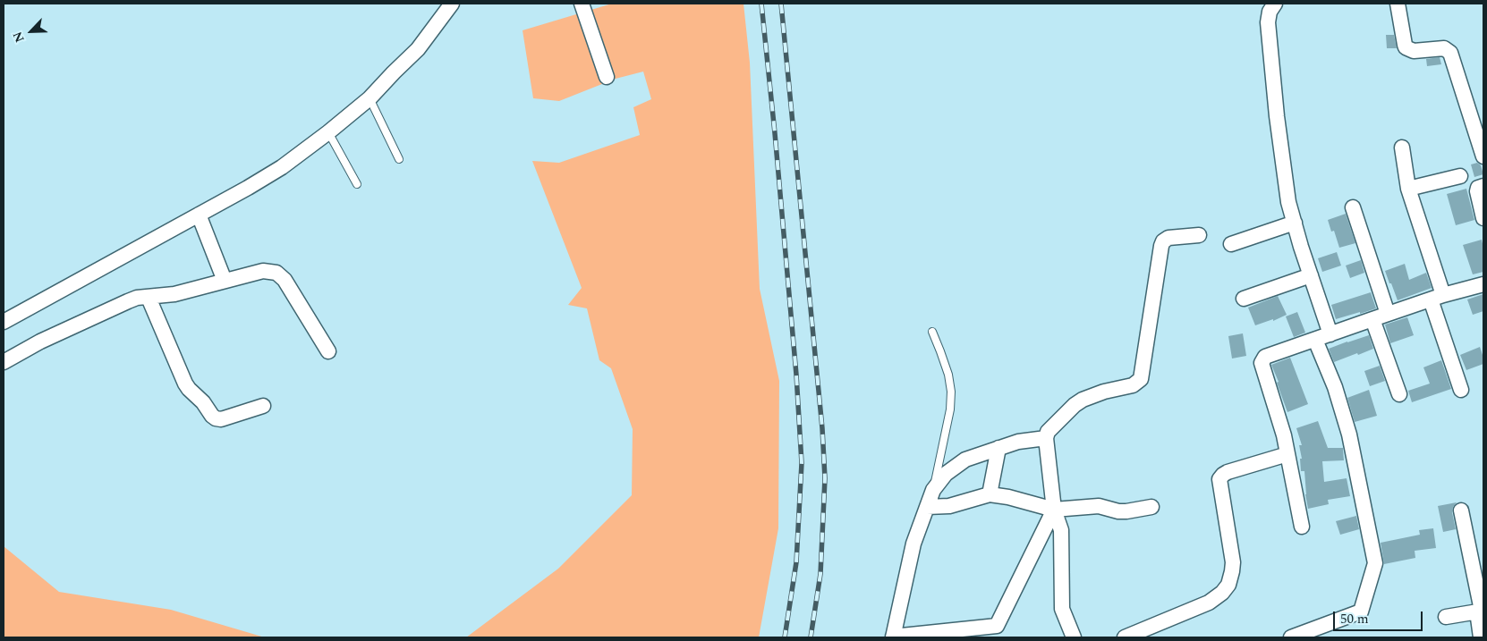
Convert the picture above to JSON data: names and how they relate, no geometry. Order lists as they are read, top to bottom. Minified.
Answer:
{"scale_bar":"50 m","north":"bottom left"}
